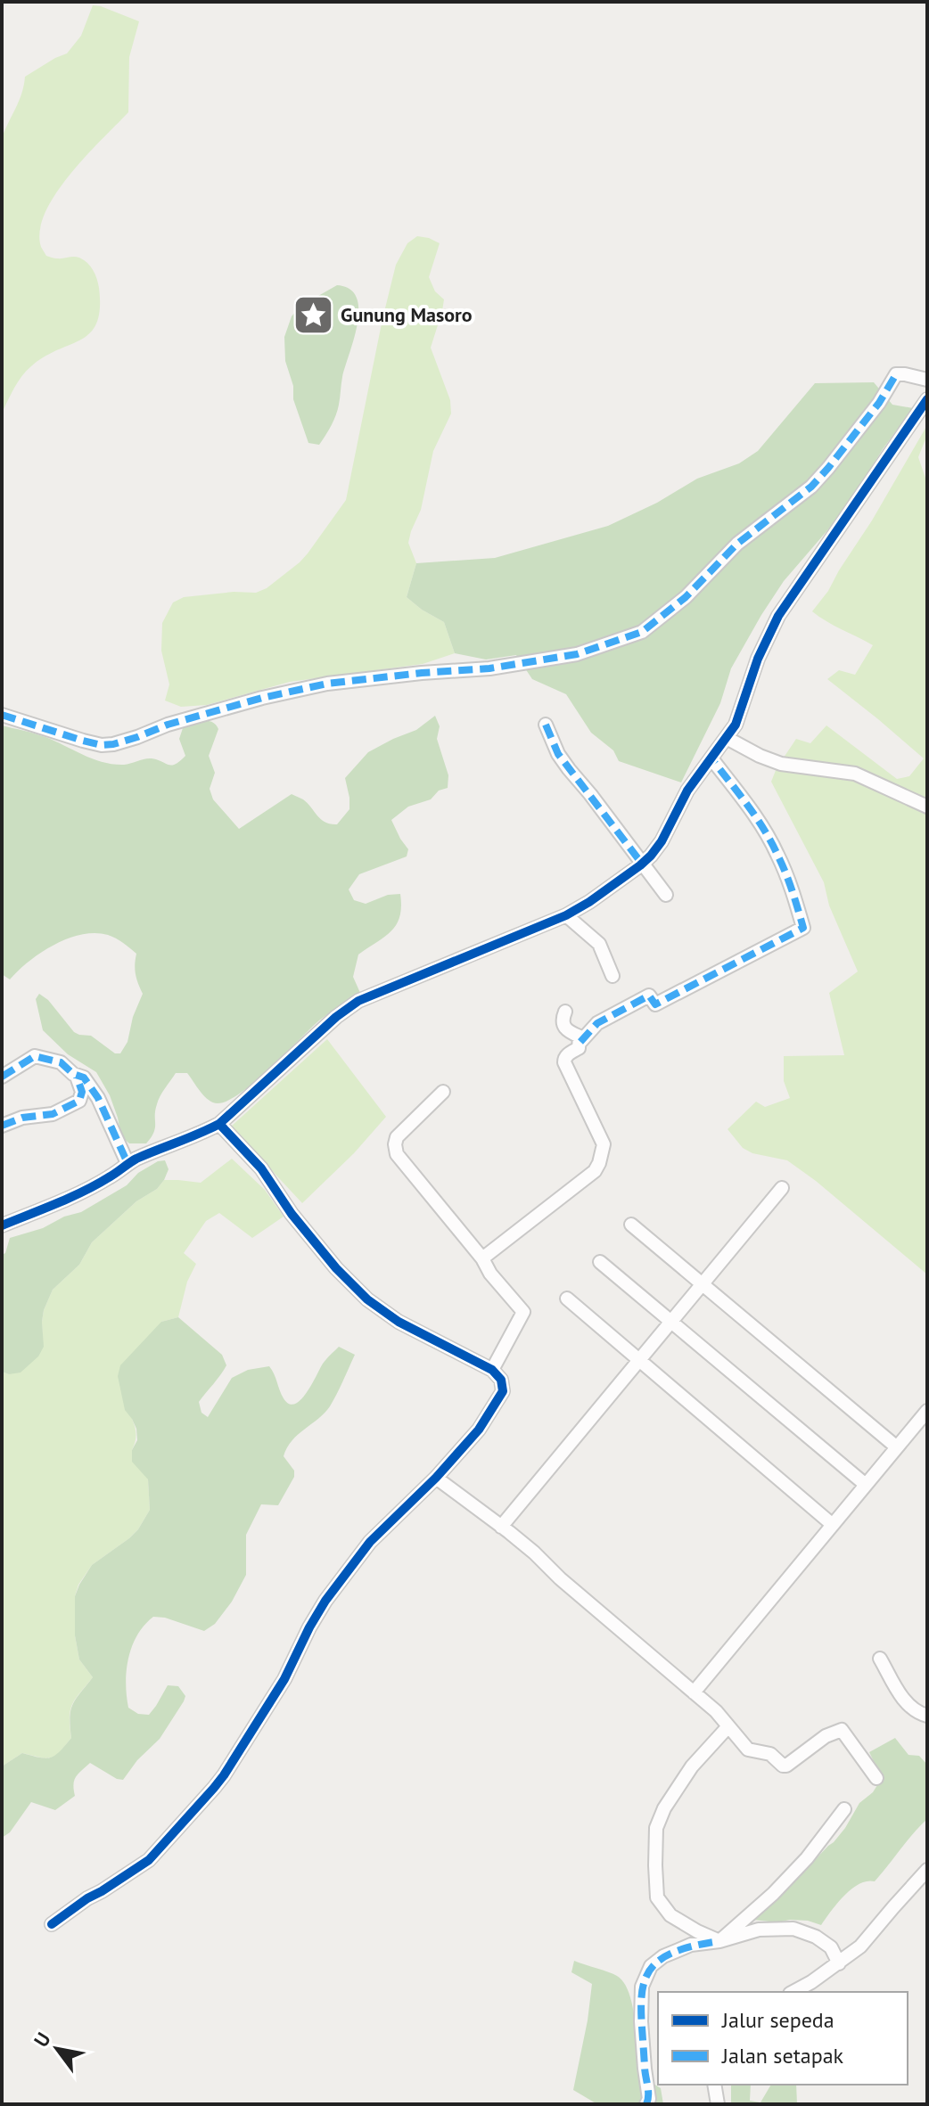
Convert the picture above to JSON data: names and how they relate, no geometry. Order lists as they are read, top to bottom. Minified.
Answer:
{"places":{"place":["Gunung Masoro"]},"legend":["Jalur sepeda","Jalan setapak"],"north":"top left"}
